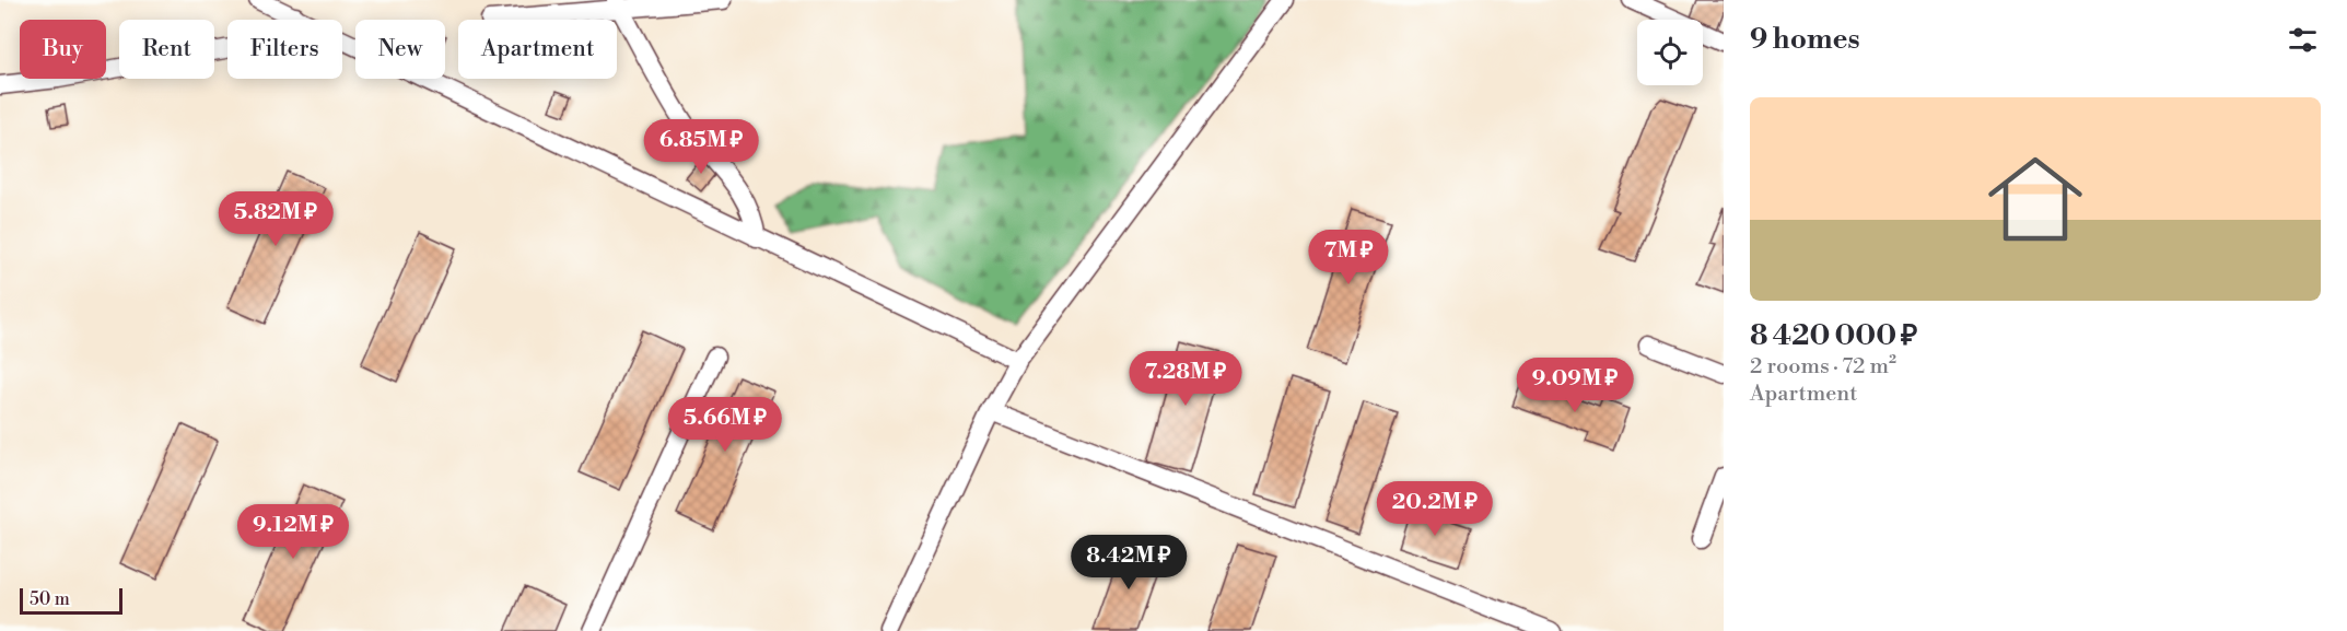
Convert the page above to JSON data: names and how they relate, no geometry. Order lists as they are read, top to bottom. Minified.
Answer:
{"scale_bar":"50 m","page":{"heading":"9 homes","chip":["Buy","Rent","Filters","New","Apartment"],"list":[{"name":"8 420 000 ₽","note":"2 rooms · 72 m² · Apartment"}],"price":["6.85M ₽","5.82M ₽","7M ₽","7.28M ₽","9.09M ₽","5.66M ₽","20.2M ₽","9.12M ₽","8.42M ₽"],"scale":"50 m"}}
